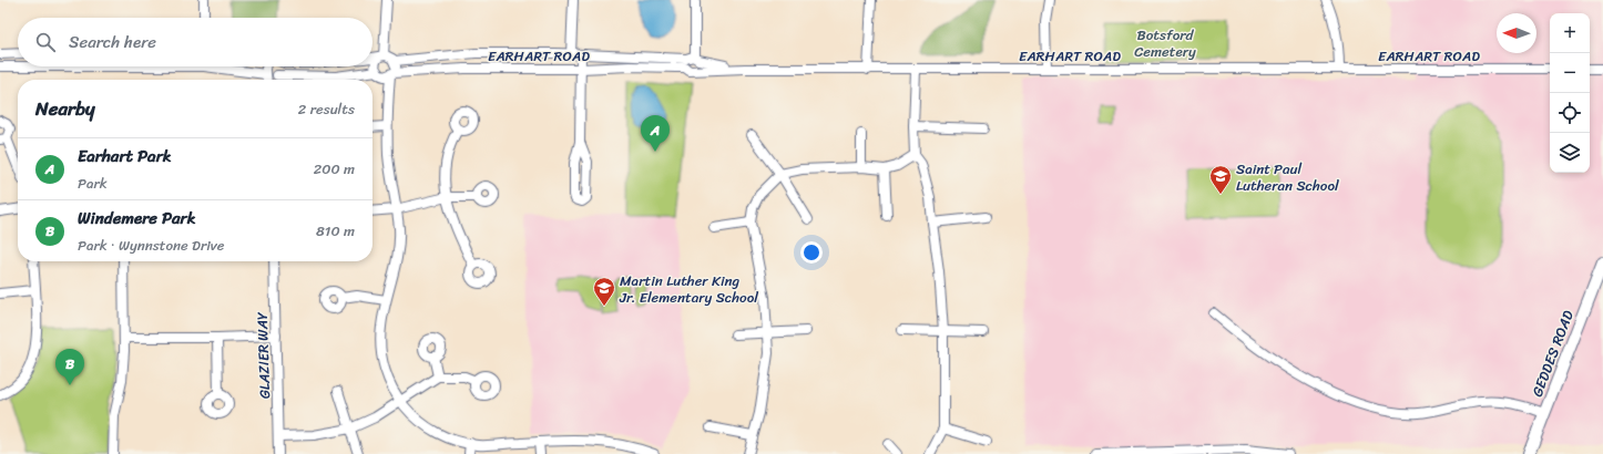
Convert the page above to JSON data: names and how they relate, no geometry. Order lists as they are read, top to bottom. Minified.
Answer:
{"streets":{"main road":["GEDDES ROAD"],"street":["EARHART ROAD","GLAZIER WAY"]},"parks":["Botsford Cemetery"],"places":{"school or university":["Saint Paul Lutheran School","Martin Luther King Jr. Elementary School"]},"north":"left","page":{"map_buttons":["+","−"],"search":"Search here","heading":["Nearby","2 results"],"pins":["A","B"],"list":[{"mark":"A","name":"Earhart Park","note":"Park","value":"200 m"},{"mark":"B","name":"Windemere Park","note":"Park · Wynnstone Drive","value":"810 m"}]}}
